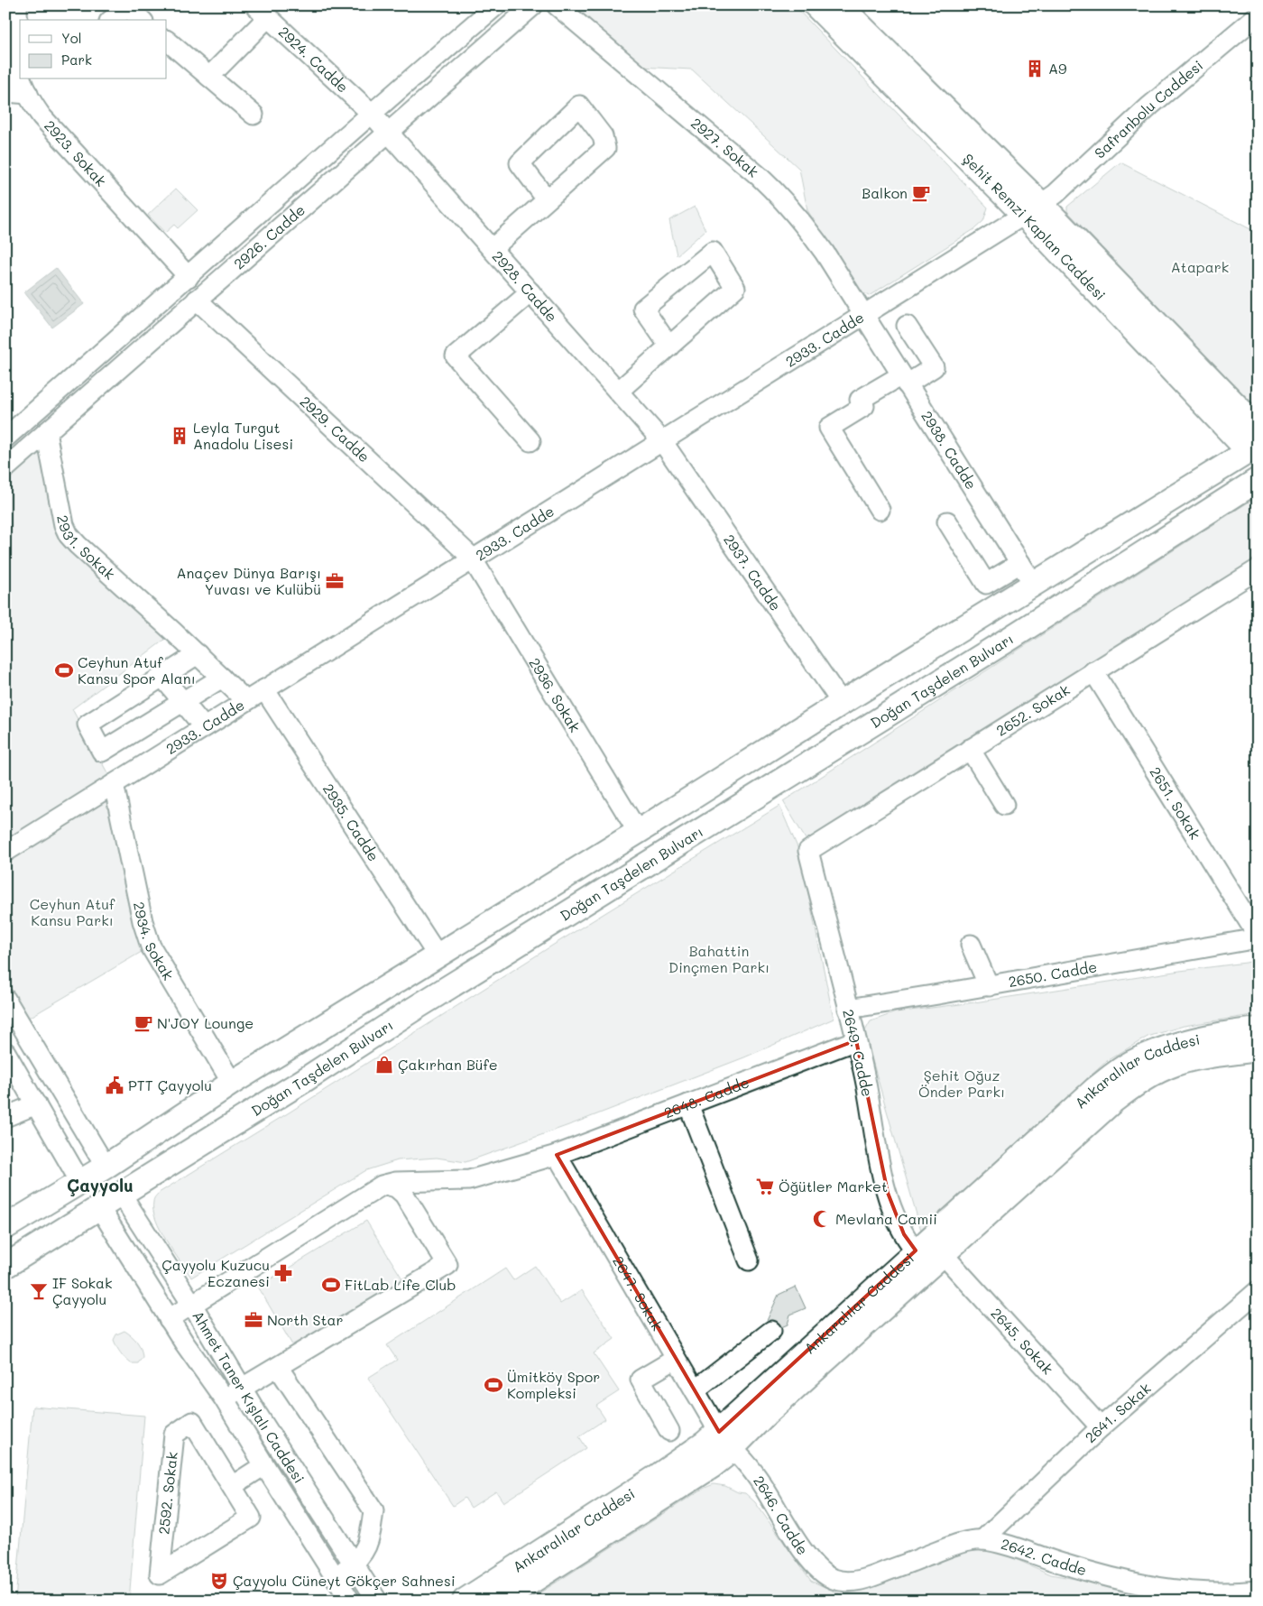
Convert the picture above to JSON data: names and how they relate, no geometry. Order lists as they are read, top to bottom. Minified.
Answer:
{"streets":{"main road":["Şehit Remzi Kaplan Caddesi","Doğan Taşdelen Bulvarı","Ankaralılar Caddesi"],"street":["2924. Cadde","Safranbolu Caddesi","2927. Sokak","2923. Sokak","2926. Cadde","2928. Cadde","2933. Cadde","2929. Cadde","2938. Cadde","2931. Sokak","2937. Cadde","2936. Sokak","2652. Sokak","2651. Sokak","2935. Cadde","2934. Sokak","2650. Cadde","2649. Cadde","2648. Cadde","2647. Sokak","2645. Sokak","Ahmet Taner Kışlalı Caddesi","2641. Sokak","2592. Sokak","2646. Cadde","2642. Cadde"]},"crossings":[["2924. Cadde","2926. Cadde"],["2924. Cadde","2928. Cadde"],["Safranbolu Caddesi","Şehit Remzi Kaplan Caddesi"],["Safranbolu Caddesi","2933. Cadde"],["2927. Sokak","2933. Cadde"],["2927. Sokak","2938. Cadde"],["2923. Sokak","2926. Cadde"],["Şehit Remzi Kaplan Caddesi","2933. Cadde"],["2926. Cadde","2928. Cadde"],["2926. Cadde","2929. Cadde"],["2926. Cadde","2931. Sokak"],["2928. Cadde","2933. Cadde"],["2928. Cadde","2937. Cadde"],["2933. Cadde","2929. Cadde"],["2933. Cadde","2938. Cadde"],["2933. Cadde","2931. Sokak"],["2933. Cadde","2937. Cadde"],["2933. Cadde","2936. Sokak"],["2933. Cadde","2935. Cadde"],["2933. Cadde","2934. Sokak"],["2929. Cadde","2936. Sokak"],["Doğan Taşdelen Bulvarı","Ahmet Taner Kışlalı Caddesi"],["2652. Sokak","2651. Sokak"],["2652. Sokak","2649. Cadde"],["2651. Sokak","2650. Cadde"],["2650. Cadde","2649. Cadde"],["2649. Cadde","Ankaralılar Caddesi"],["2649. Cadde","2648. Cadde"],["Ankaralılar Caddesi","2647. Sokak"],["Ankaralılar Caddesi","2645. Sokak"],["Ankaralılar Caddesi","2646. Cadde"],["2648. Cadde","2647. Sokak"],["2648. Cadde","Ahmet Taner Kışlalı Caddesi"],["2647. Sokak","2646. Cadde"],["2645. Sokak","2641. Sokak"],["2641. Sokak","2642. Cadde"],["2646. Cadde","2642. Cadde"]],"districts":["Çayyolu"],"parks":["Atapark","Ceyhun Atuf Kansu Parkı","Bahattin Dinçmen Parkı","Şehit Oğuz Önder Parkı"],"places":{"building":["A9","Leyla Turgut Anadolu Lisesi"],"cafe":["Balkon","N'JOY Lounge"],"office":["Anaçev Dünya Barışı Yuvası ve Kulübü","North Star"],"sports":["Ceyhun Atuf Kansu Spor Alanı","FitLab Life Club","Ümitköy Spor Kompleksi"],"shop":["Çakırhan Büfe"],"public building":["PTT Çayyolu"],"supermarket":["Öğütler Market"],"mosque":["Mevlana Camii"],"pharmacy":["Çayyolu Kuzucu Eczanesi"],"bar":["IF Sokak Çayyolu"],"theatre":["Çayyolu Cüneyt Gökçer Sahnesi"]},"legend":["Yol","Park"]}
